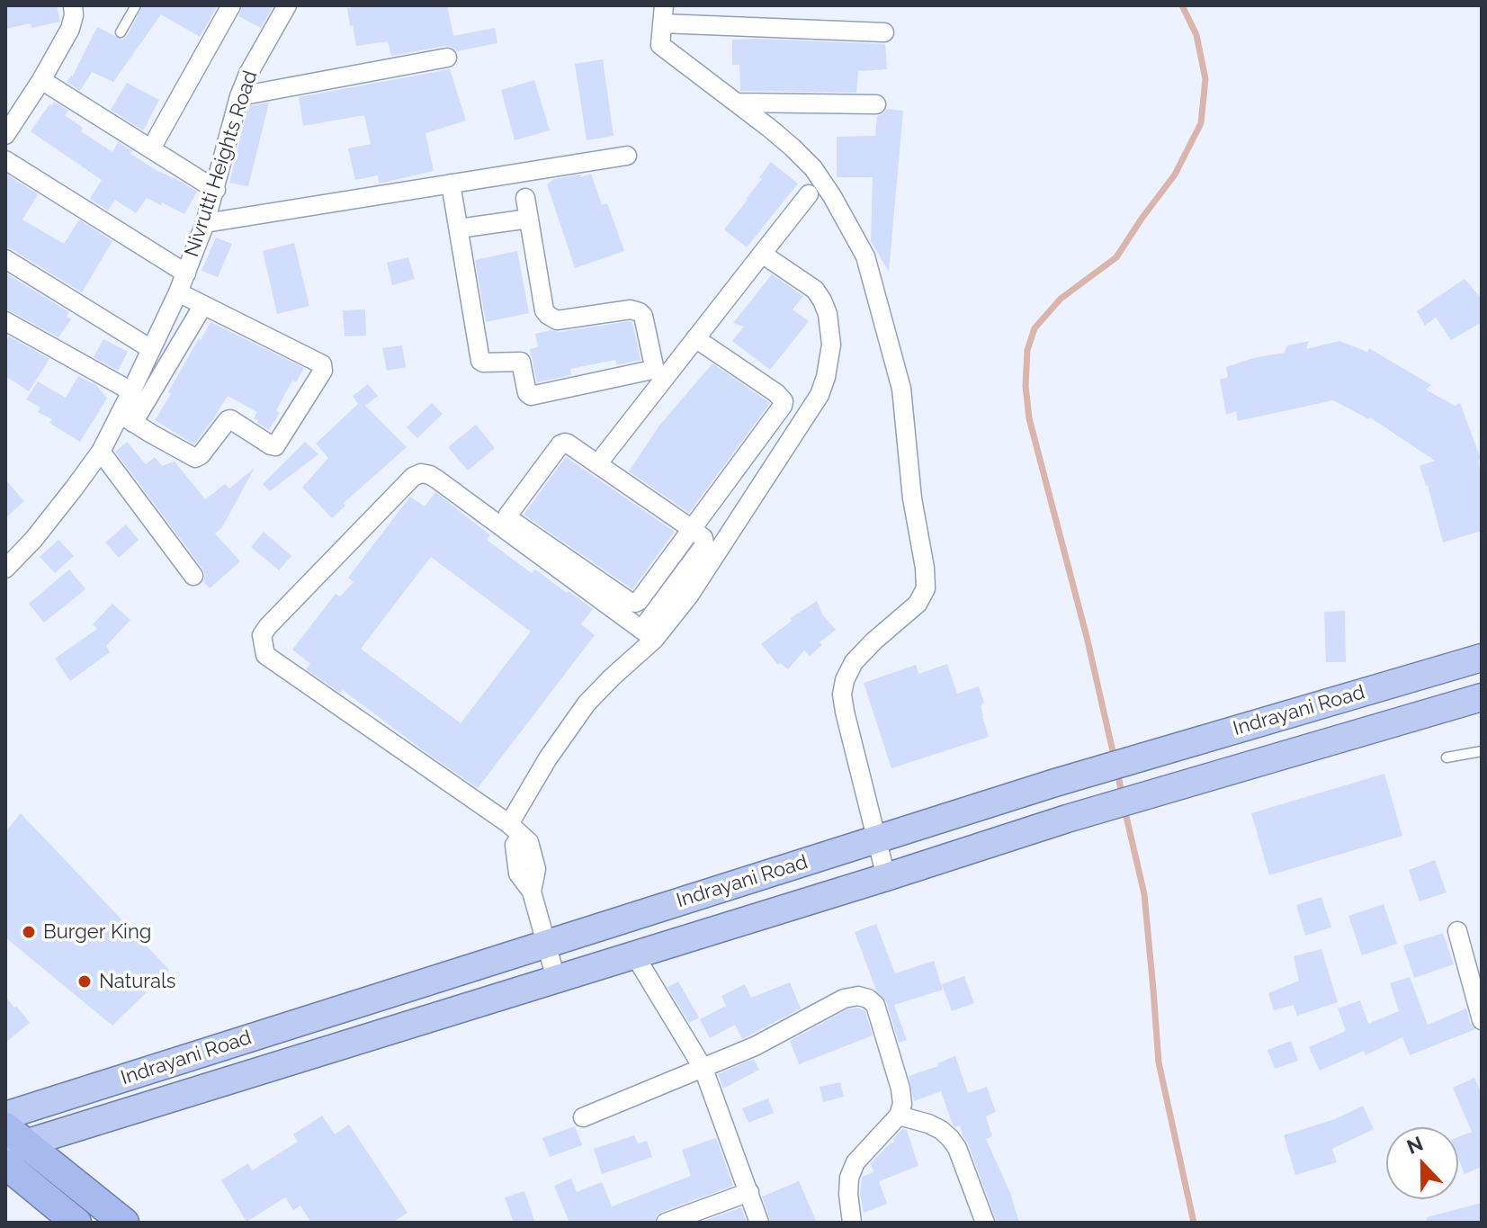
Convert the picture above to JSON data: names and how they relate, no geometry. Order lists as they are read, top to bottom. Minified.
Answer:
{"streets":{"main road":["Indrayani Road"],"street":["Nivrutti Heights Road"]},"places":["Burger King","Naturals"],"north":"top"}
